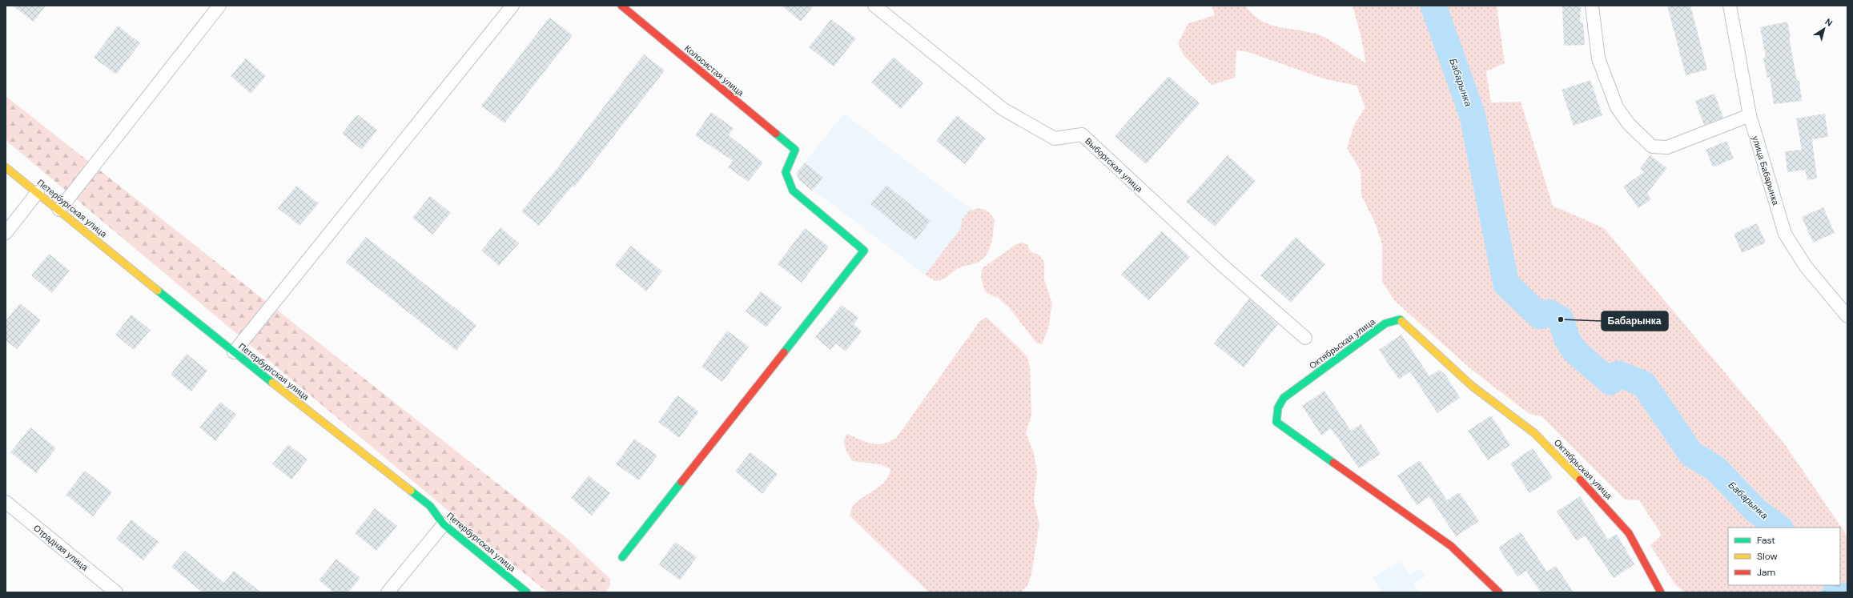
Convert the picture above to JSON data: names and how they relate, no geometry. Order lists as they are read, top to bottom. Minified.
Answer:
{"streets":{"street":["Колосистая улица","Выборгская улица","улица Бабарынка","Петербургская улица","Октябрьская улица","Отрадная улица"]},"water":["Бабарынка"],"places":["Бабарынка"],"legend":["Fast","Slow","Jam"],"north":"top right"}
